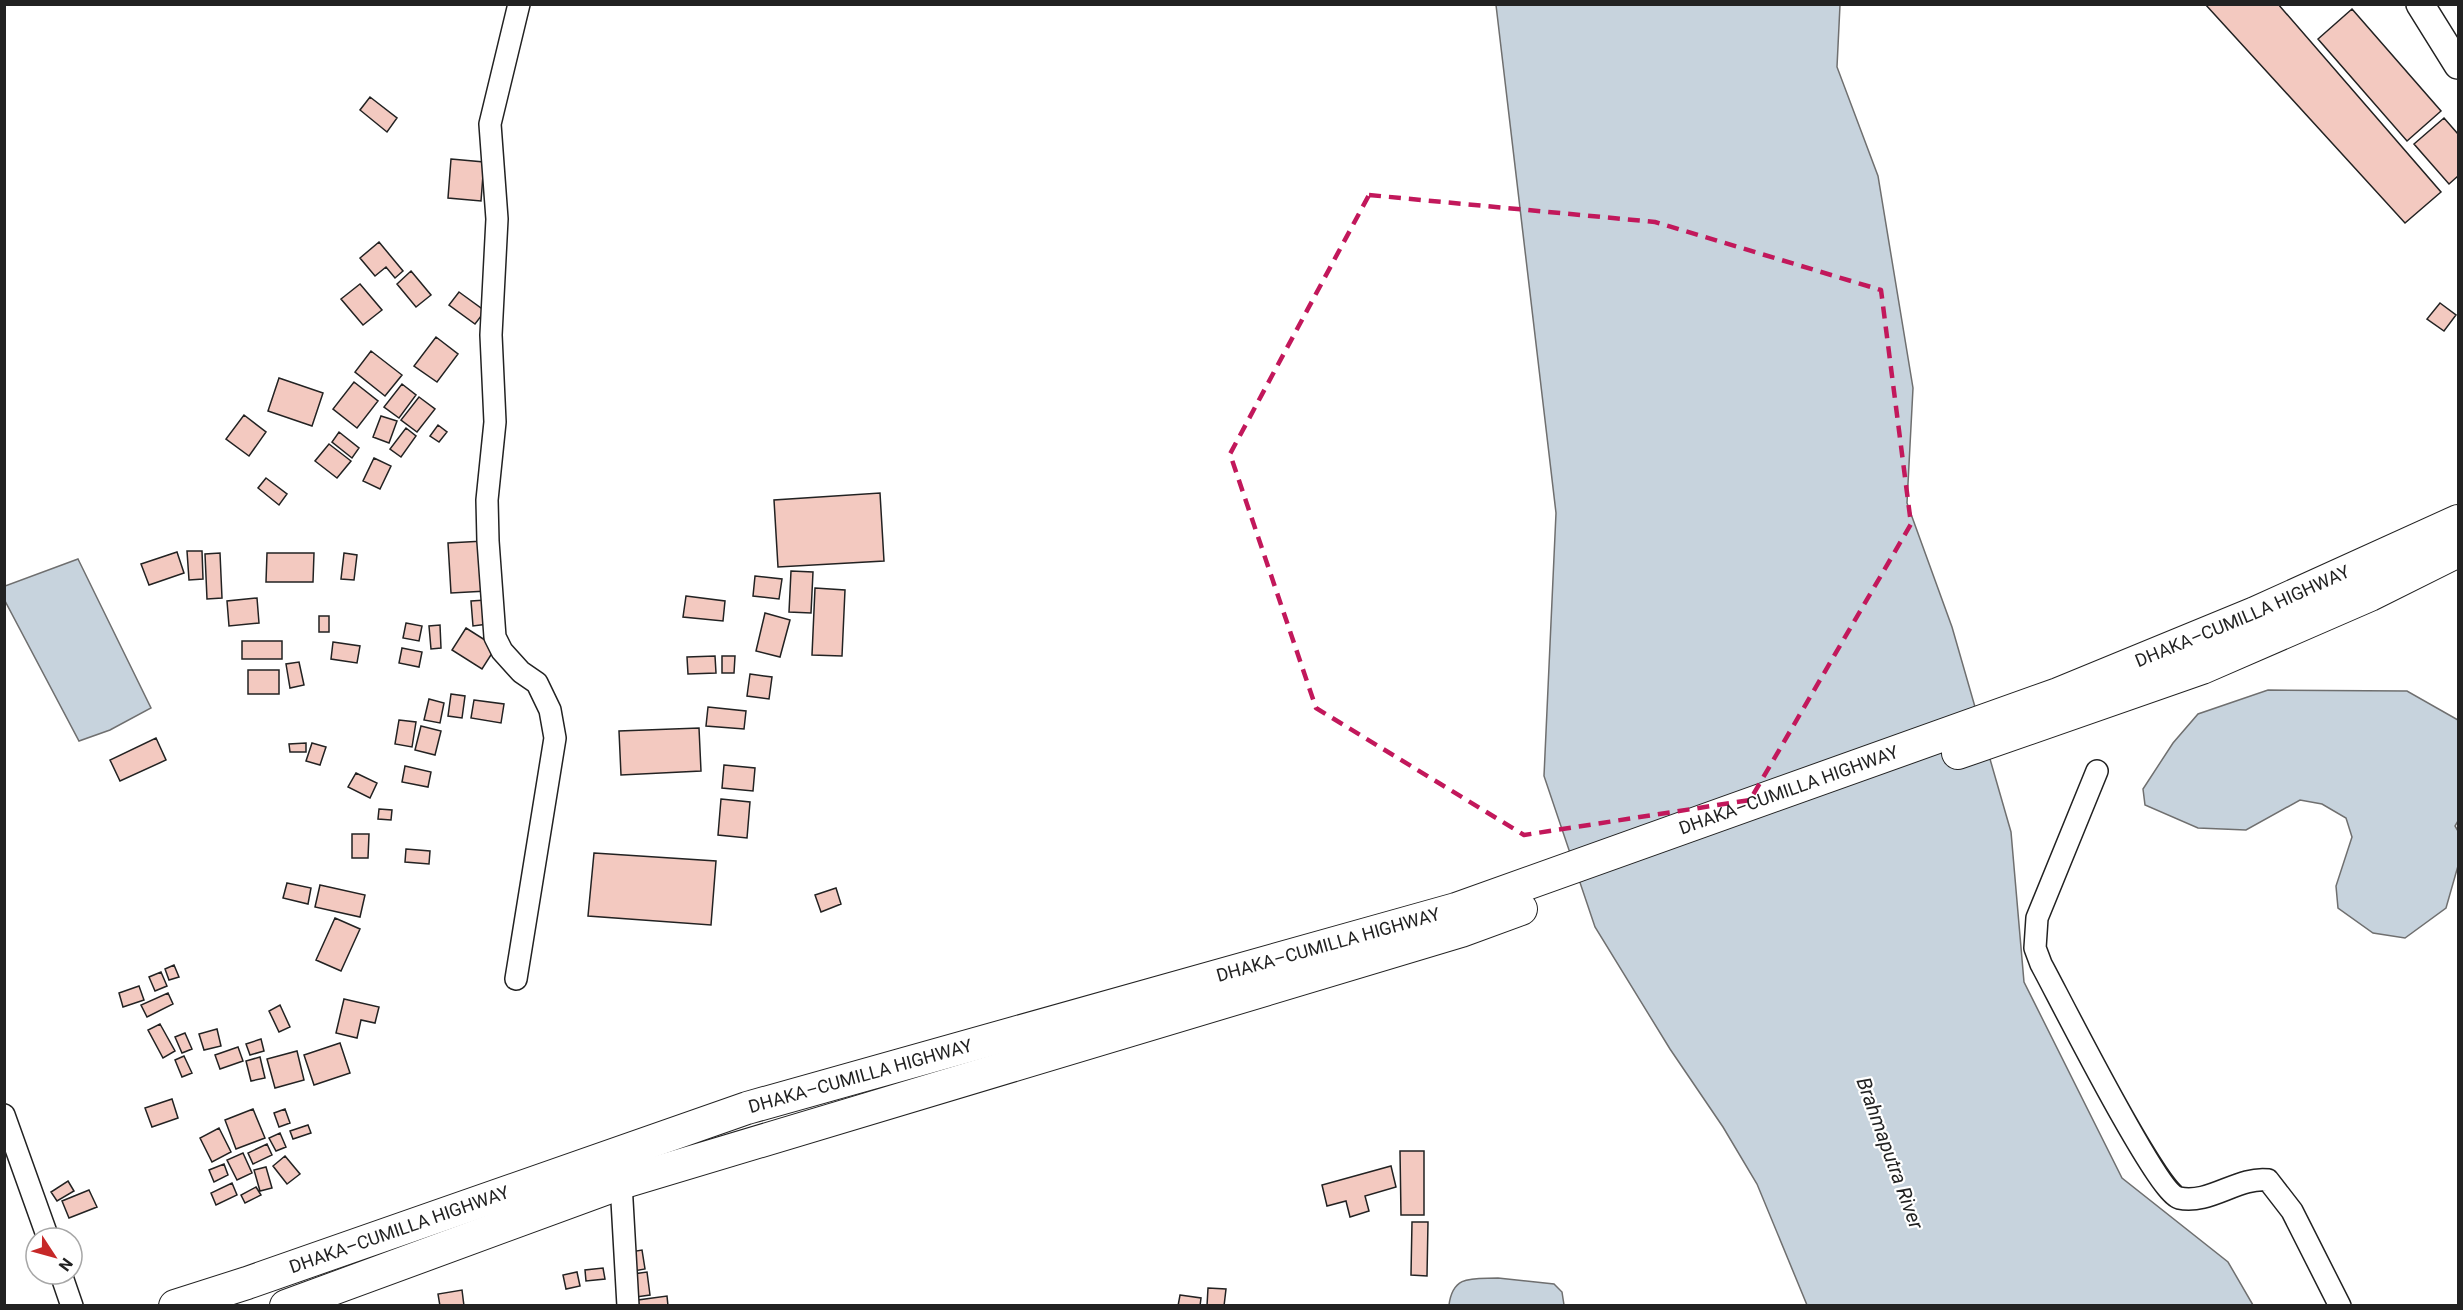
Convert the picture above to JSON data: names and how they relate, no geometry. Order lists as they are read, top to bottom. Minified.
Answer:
{"streets":{"highway":["DHAKA–CUMILLA HIGHWAY"]},"water":["Brahmaputra River"],"north":"bottom right"}
